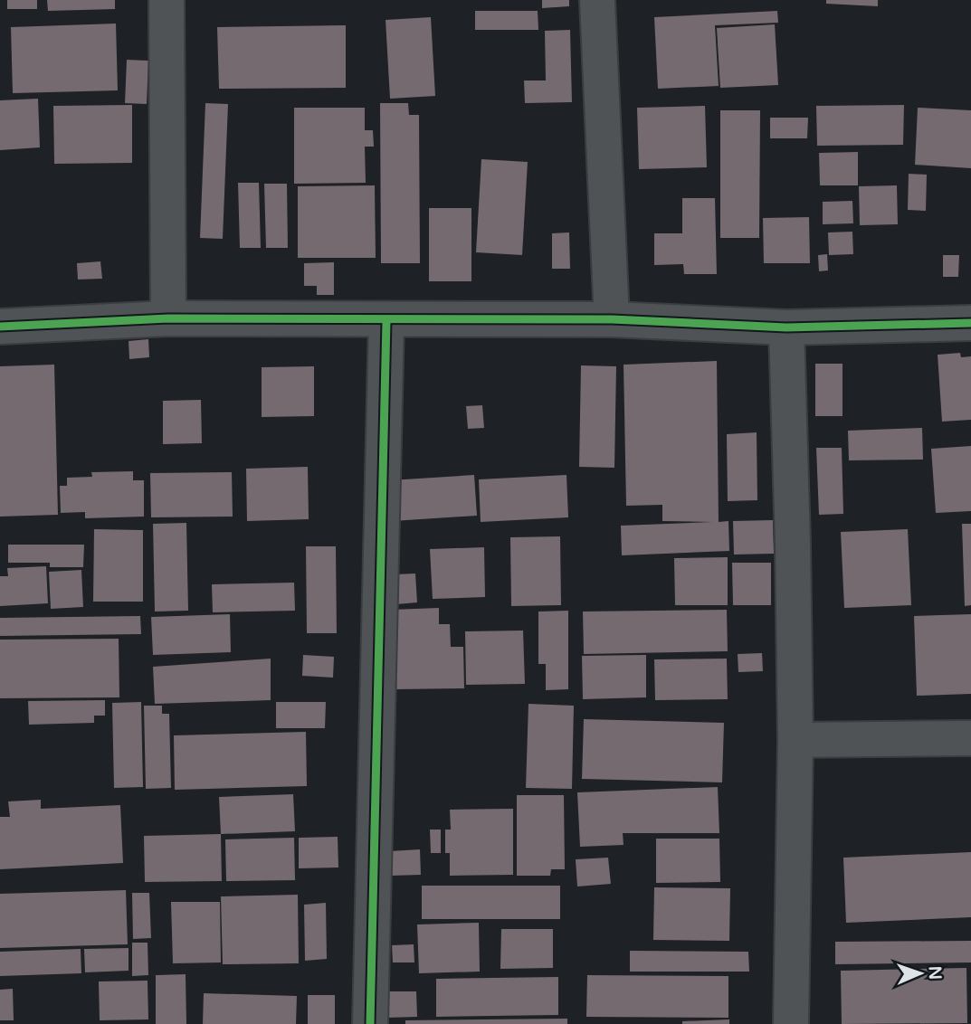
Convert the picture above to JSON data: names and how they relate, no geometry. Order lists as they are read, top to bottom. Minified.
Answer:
{"north":"right"}
